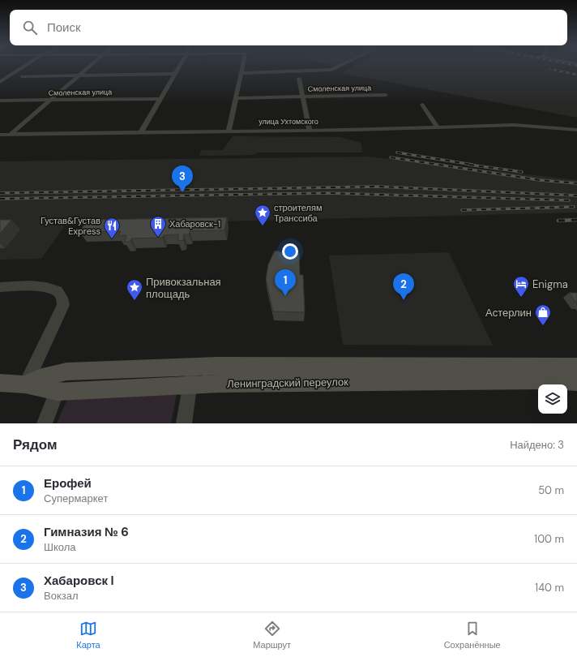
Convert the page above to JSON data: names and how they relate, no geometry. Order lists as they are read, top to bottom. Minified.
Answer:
{"streets":{"main road":["Ленинградский переулок"],"street":["Смоленская улица","улица Ухтомского"]},"places":{"place":["строителям Транссиба","Привокзальная площадь"],"building":["Хабаровск-1"],"restaurant":["Густав&Густав Express"],"hotel":["Enigma"],"shop":["Астерлин"]},"page":{"search":"Поиск","pins":["3","1","2"],"heading":["Рядом","Найдено: 3"],"list":[{"mark":"1","name":"Ерофей","note":"Супермаркет","value":"50 m"},{"mark":"2","name":"Гимназия № 6","note":"Школа","value":"100 m"},{"mark":"3","name":"Хабаровск I","note":"Вокзал","value":"140 m"}],"nav":["Карта","Маршрут","Сохранённые"]}}
